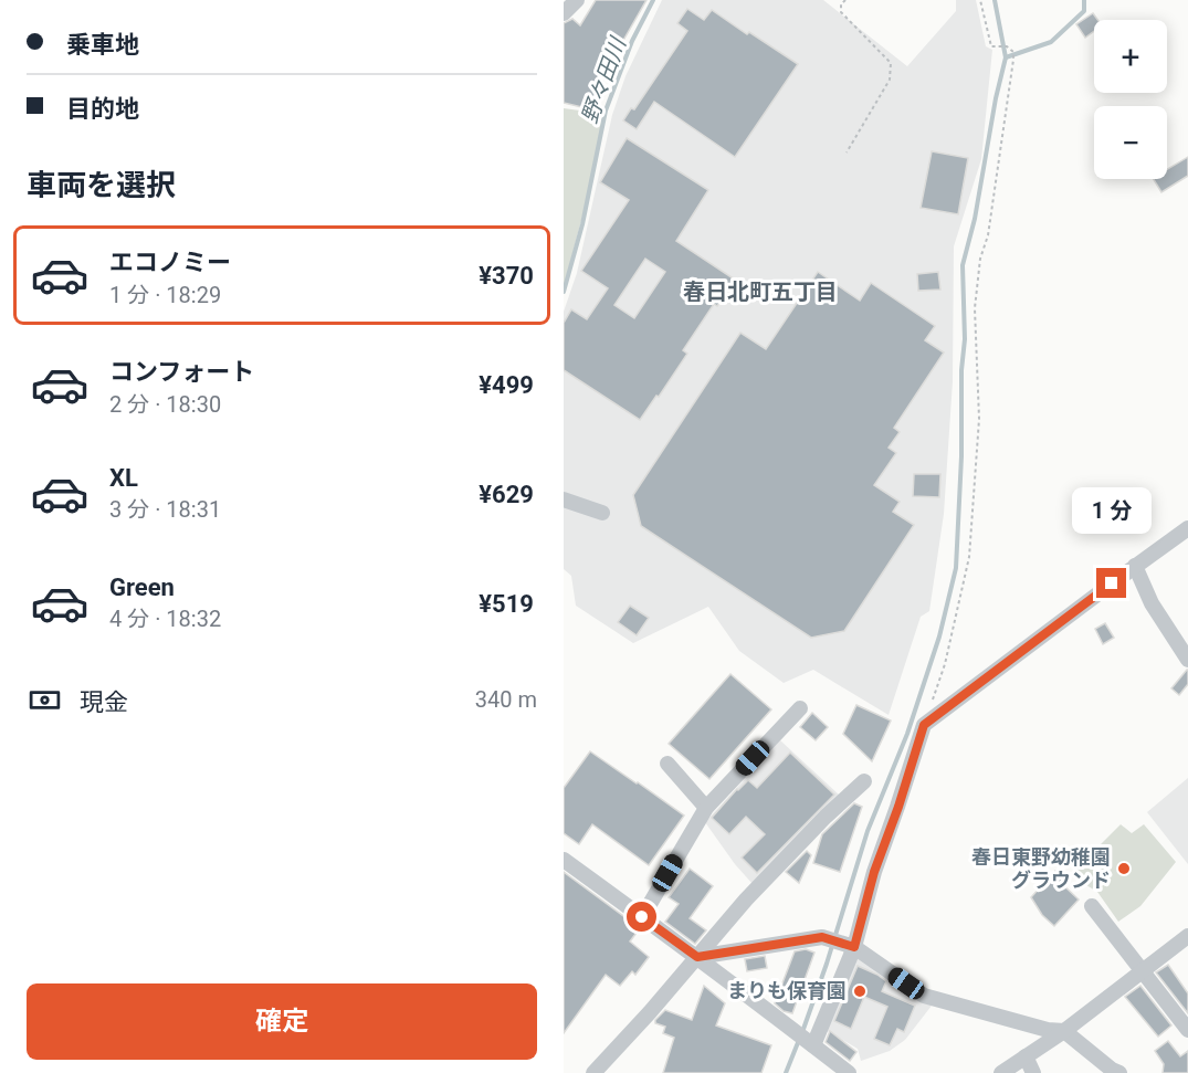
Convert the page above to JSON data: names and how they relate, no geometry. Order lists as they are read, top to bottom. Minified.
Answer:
{"districts":["春日北町五丁目"],"water":["野々田川"],"places":["春日東野幼稚園 グラウンド","まりも保育園"],"page":{"banner":["乗車地","目的地"],"map_buttons":["+","−"],"heading":"車両を選択","list":[{"name":"エコノミー","note":"1 分 · 18:29","value":"¥370"},{"name":"コンフォート","note":"2 分 · 18:30","value":"¥499"},{"name":"XL","note":"3 分 · 18:31","value":"¥629"},{"name":"Green","note":"4 分 · 18:32","value":"¥519"}],"bubble":"1 分","pay":["現金","340 m"],"buttons":"確定"}}
